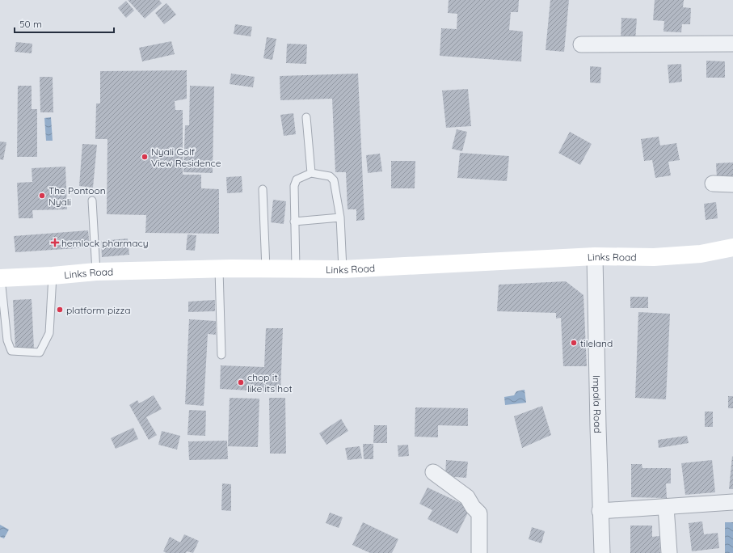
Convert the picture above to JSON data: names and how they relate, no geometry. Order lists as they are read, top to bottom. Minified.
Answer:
{"streets":{"main road":["Links Road"],"street":["Impala Road"]},"crossings":[["Links Road","Impala Road"]],"places":{"other":["Nyali Golf View Residence","The Pontoon Nyali","platform pizza","tileland","chop it like its hot"],"health":["hemlock pharmacy"]},"scale_bar":"50 m"}
